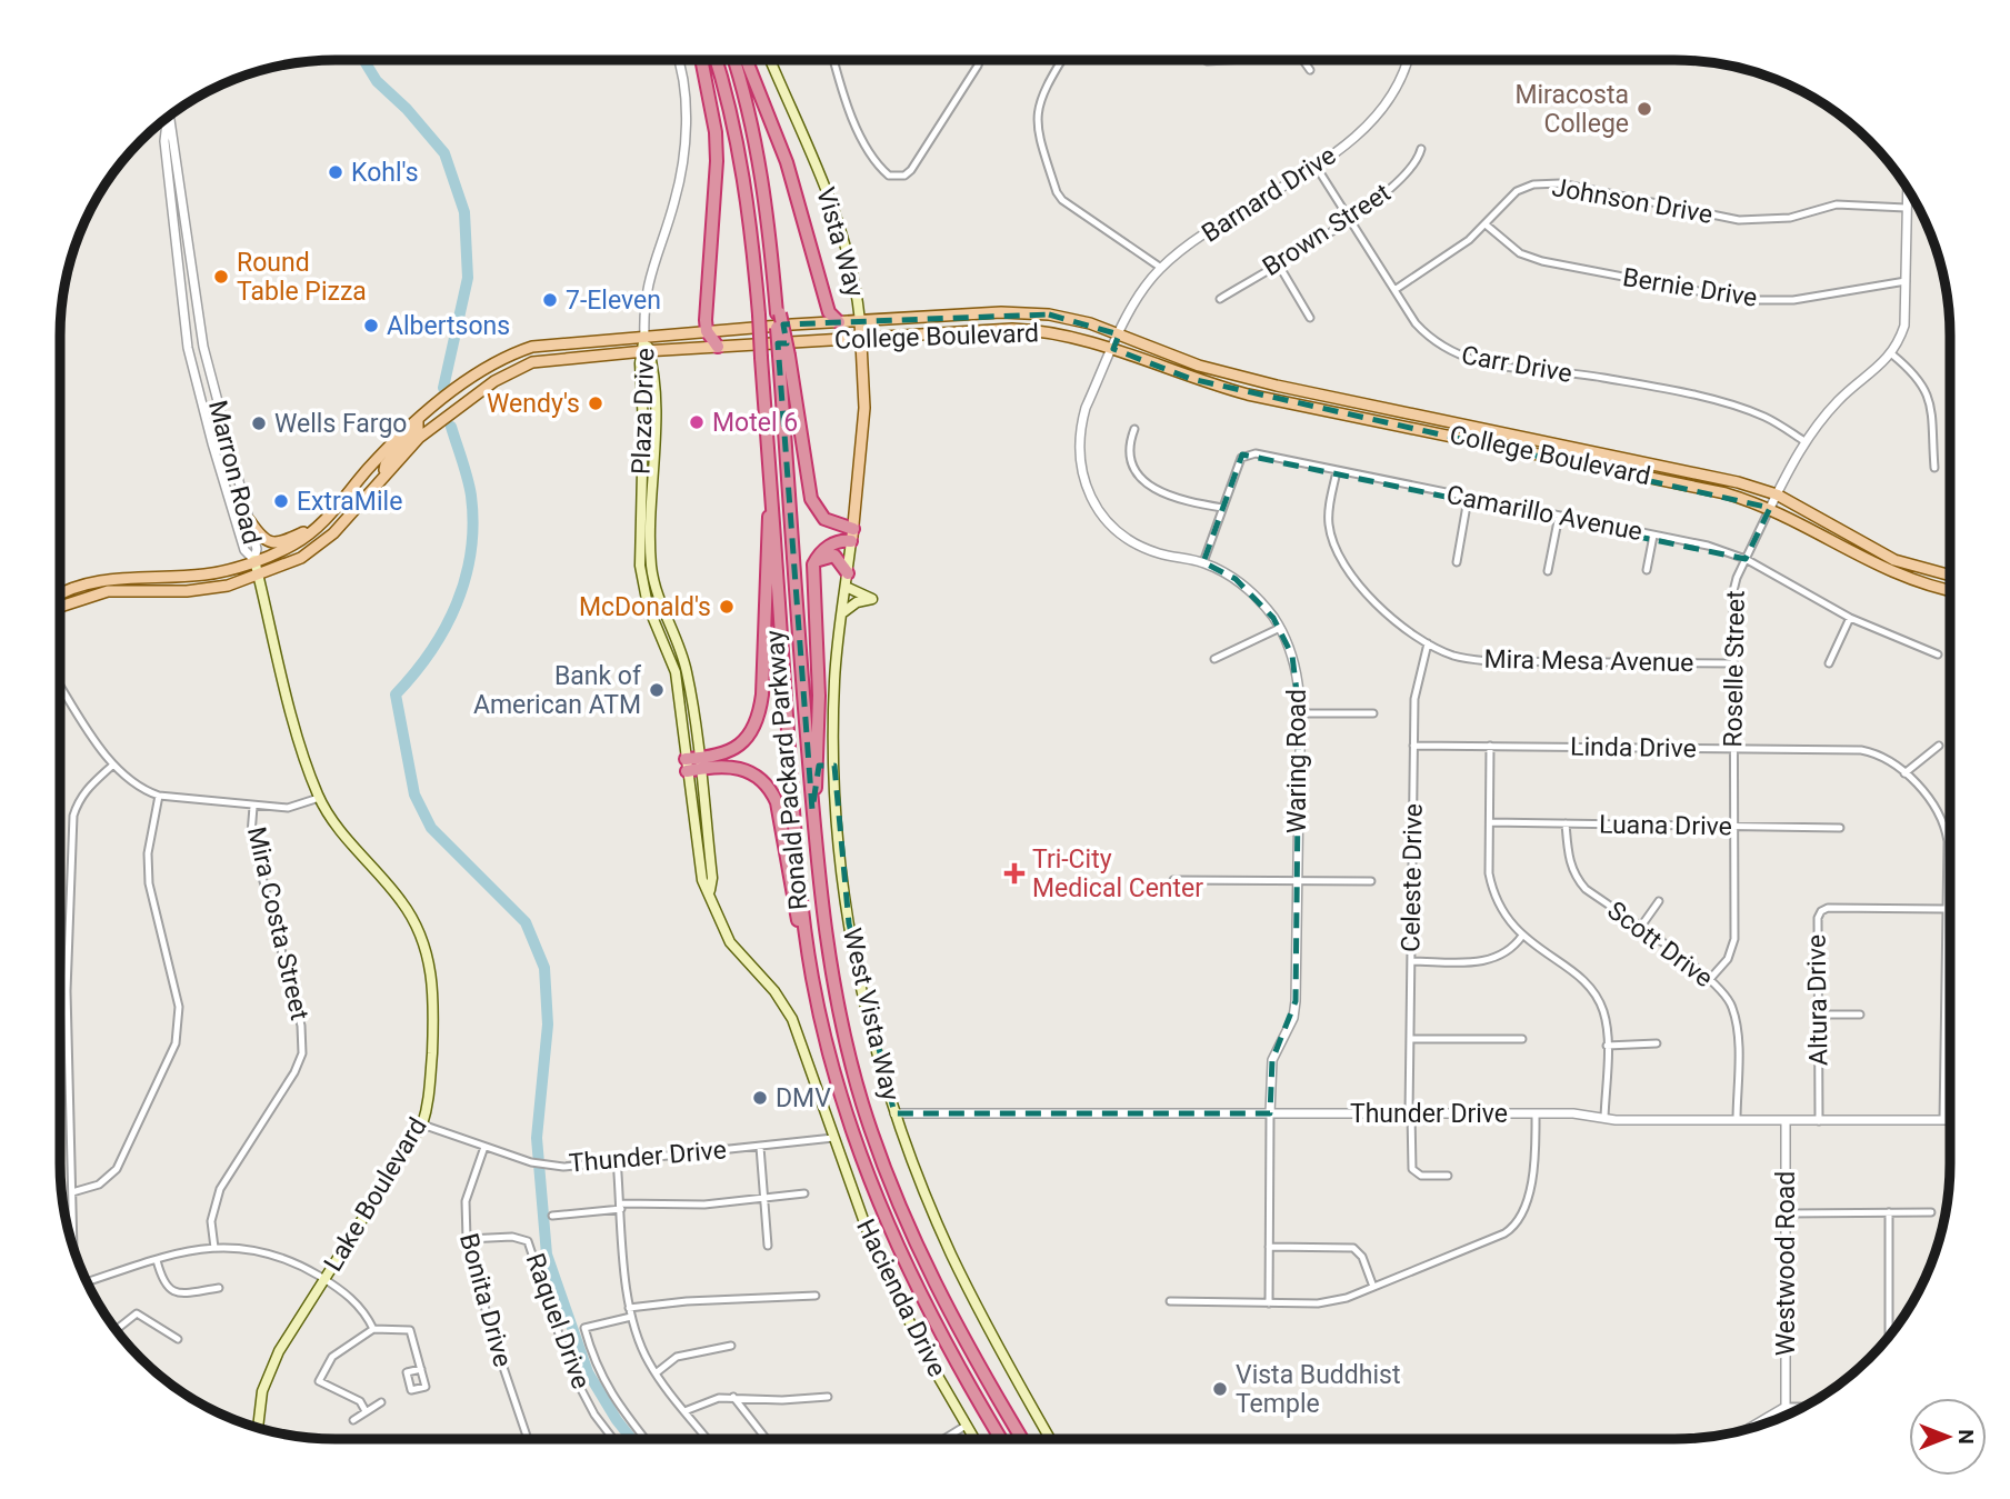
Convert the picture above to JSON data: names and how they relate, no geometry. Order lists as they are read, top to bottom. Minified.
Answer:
{"streets":{"highway":["Ronald Packard Parkway"],"main road":["Vista Way","College Boulevard","Plaza Drive","West Vista Way","Lake Boulevard","Hacienda Drive"],"street":["Barnard Drive","Johnson Drive","Brown Street","Bernie Drive","Carr Drive","Marron Road","Camarillo Avenue","Mira Mesa Avenue","Roselle Street","Linda Drive","Waring Road","Luana Drive","Celeste Drive","Mira Costa Street","Scott Drive","Altura Drive","Thunder Drive","Westwood Road","Bonita Drive","Raquel Drive"]},"crossings":[["Barnard Drive","College Boulevard"],["Barnard Drive","Carr Drive"],["Barnard Drive","Waring Road"],["Johnson Drive","Bernie Drive"],["Johnson Drive","Carr Drive"],["Johnson Drive","Roselle Street"],["Brown Street","Carr Drive"],["Vista Way","College Boulevard"],["Vista Way","West Vista Way"],["Bernie Drive","Roselle Street"],["College Boulevard","Plaza Drive"],["College Boulevard","Marron Road"],["College Boulevard","Roselle Street"],["College Boulevard","Waring Road"],["College Boulevard","Lake Boulevard"],["Carr Drive","Roselle Street"],["Plaza Drive","Thunder Drive"],["Plaza Drive","Hacienda Drive"],["Marron Road","Lake Boulevard"],["Camarillo Avenue","Mira Mesa Avenue"],["Camarillo Avenue","Roselle Street"],["Camarillo Avenue","Waring Road"],["Mira Mesa Avenue","Roselle Street"],["Mira Mesa Avenue","Celeste Drive"],["Roselle Street","Linda Drive"],["Roselle Street","Luana Drive"],["Roselle Street","Scott Drive"],["Linda Drive","Celeste Drive"],["Linda Drive","Altura Drive"],["Linda Drive","Thunder Drive"],["Waring Road","Thunder Drive"],["Luana Drive","Scott Drive"],["Celeste Drive","Thunder Drive"],["Scott Drive","Thunder Drive"],["Altura Drive","Thunder Drive"],["West Vista Way","Thunder Drive"],["Thunder Drive","Lake Boulevard"],["Thunder Drive","Westwood Road"],["Thunder Drive","Hacienda Drive"],["Thunder Drive","Bonita Drive"],["Bonita Drive","Raquel Drive"]],"places":{"other":["Miracosta College","Kohl's","Round Table Pizza","7-Eleven","Albertsons","Wendy's","Motel 6","Wells Fargo","ExtraMile","McDonald's","Bank of American ATM","DMV","Vista Buddhist Temple"],"health":["Tri-City Medical Center"]},"north":"right"}
